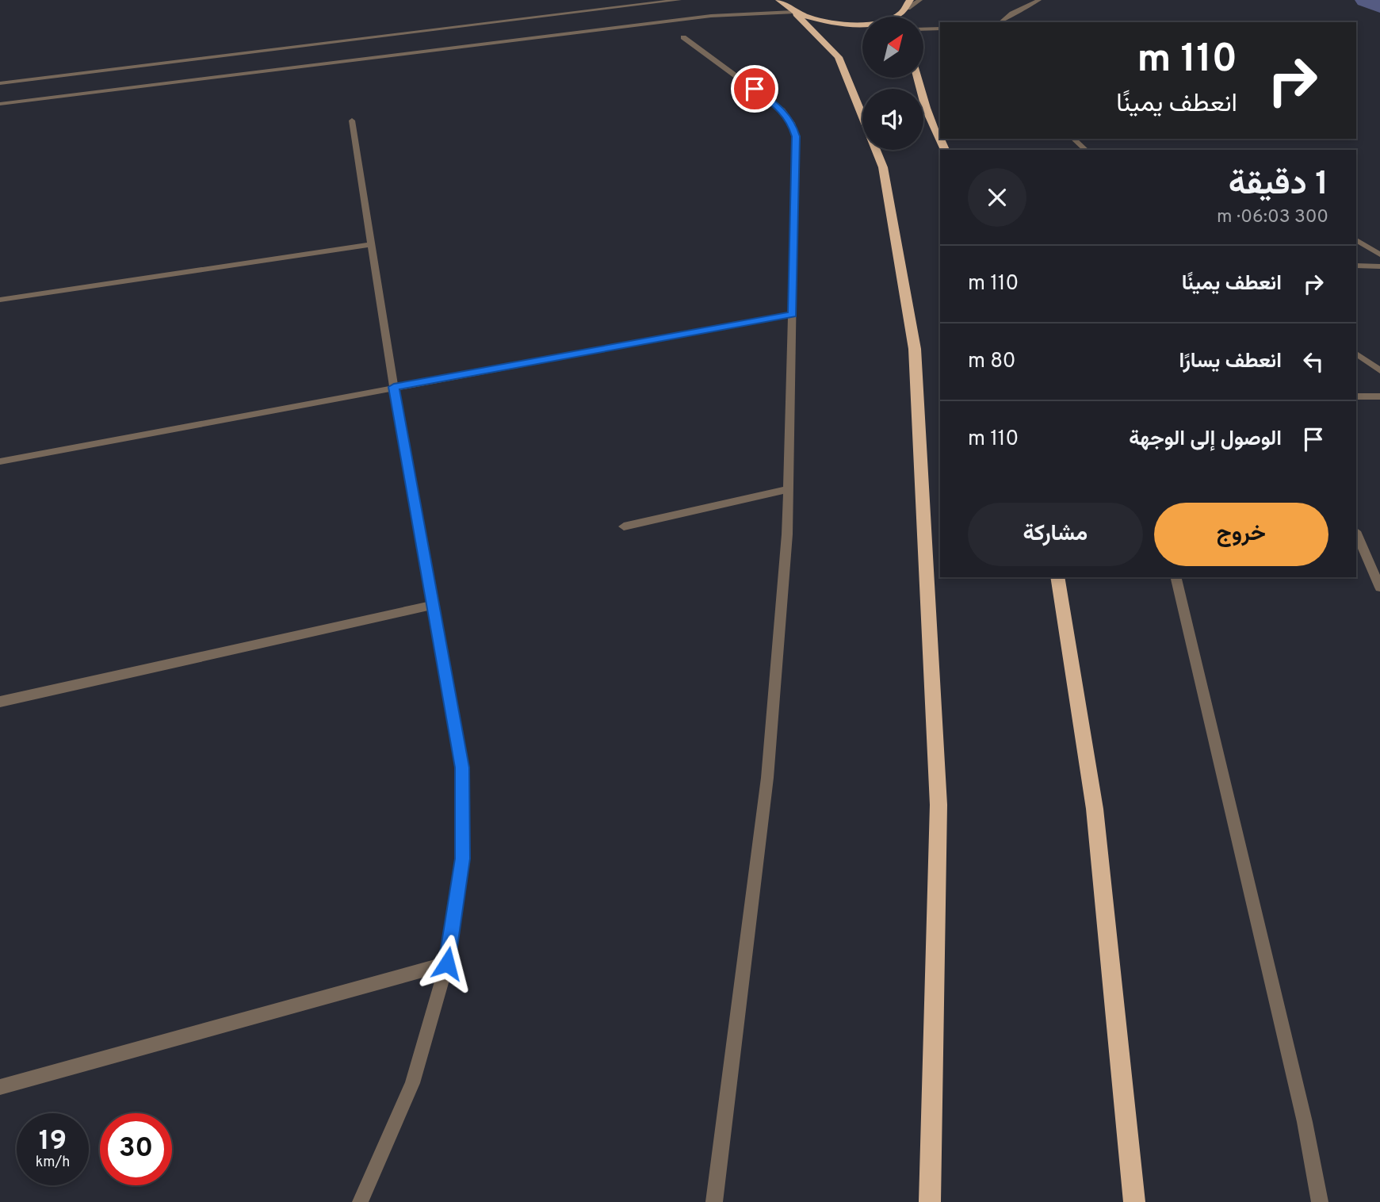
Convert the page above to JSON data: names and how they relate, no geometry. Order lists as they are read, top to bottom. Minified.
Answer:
{"north":"top right","page":{"turn":["110 m","انعطف يمينًا"],"heading":["1 دقيقة","300 m · 06:03"],"list":[{"name":"انعطف يمينًا","value":"110 m"},{"name":"انعطف يسارًا","value":"80 m"},{"name":"الوصول إلى الوجهة","value":"110 m"}],"buttons":["خروج","مشاركة"],"speed":"19 km/h","limit":"30"}}
